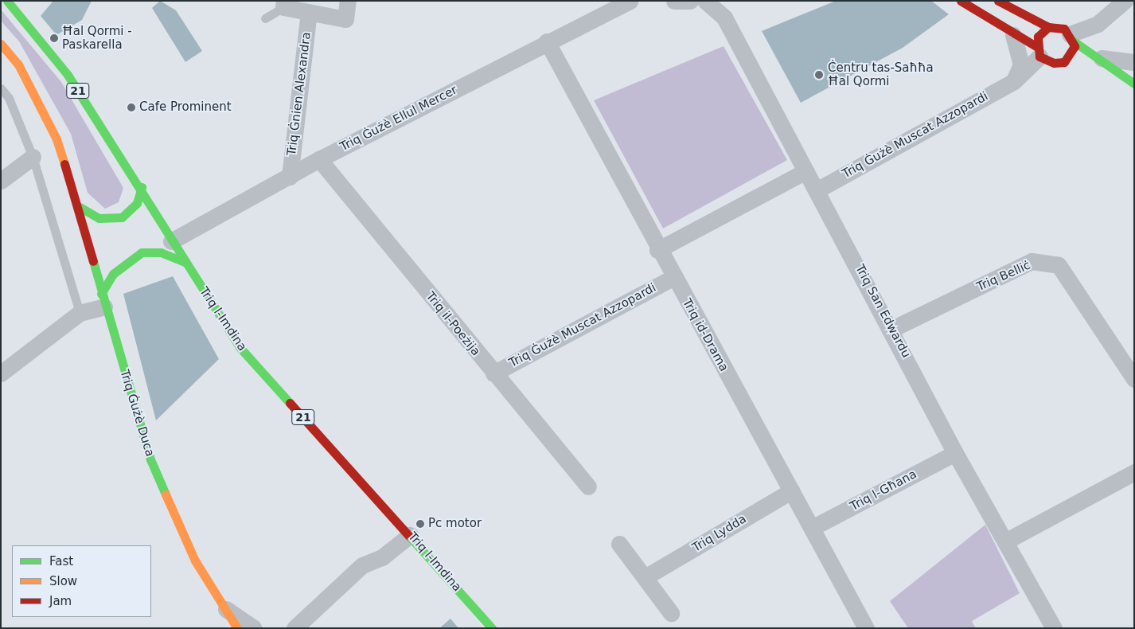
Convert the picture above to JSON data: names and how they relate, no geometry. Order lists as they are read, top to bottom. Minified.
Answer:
{"streets":{"main road":["21","Triq l-Imdina","Triq Ġużè Duca"],"street":["Triq Ġnien Alexandra","Triq Ġużè Ellul Mercer","Triq Ġużè Muscat Azzopardi","Triq Belliċ","Triq San Edwardu","Triq il-Poeżija","Triq id-Drama","Triq l-Għana","Triq Lydda"]},"crossings":[["Triq Ġnien Alexandra","Triq Ġużè Ellul Mercer"],["Triq Ġużè Ellul Mercer","Triq l-Imdina"],["Triq Ġużè Ellul Mercer","Triq il-Poeżija"],["Triq Ġużè Ellul Mercer","Triq id-Drama"],["Triq Ġużè Muscat Azzopardi","Triq San Edwardu"],["Triq Ġużè Muscat Azzopardi","Triq il-Poeżija"],["Triq Ġużè Muscat Azzopardi","Triq id-Drama"],["Triq Belliċ","Triq San Edwardu"],["Triq San Edwardu","Triq l-Għana"],["Triq id-Drama","Triq l-Għana"],["Triq id-Drama","Triq Lydda"]],"places":["Ħal Qormi - Paskarella","Ċentru tas-Saħħa Ħal Qormi","Cafe Prominent","Pc motor"],"legend":["Fast","Slow","Jam"]}
